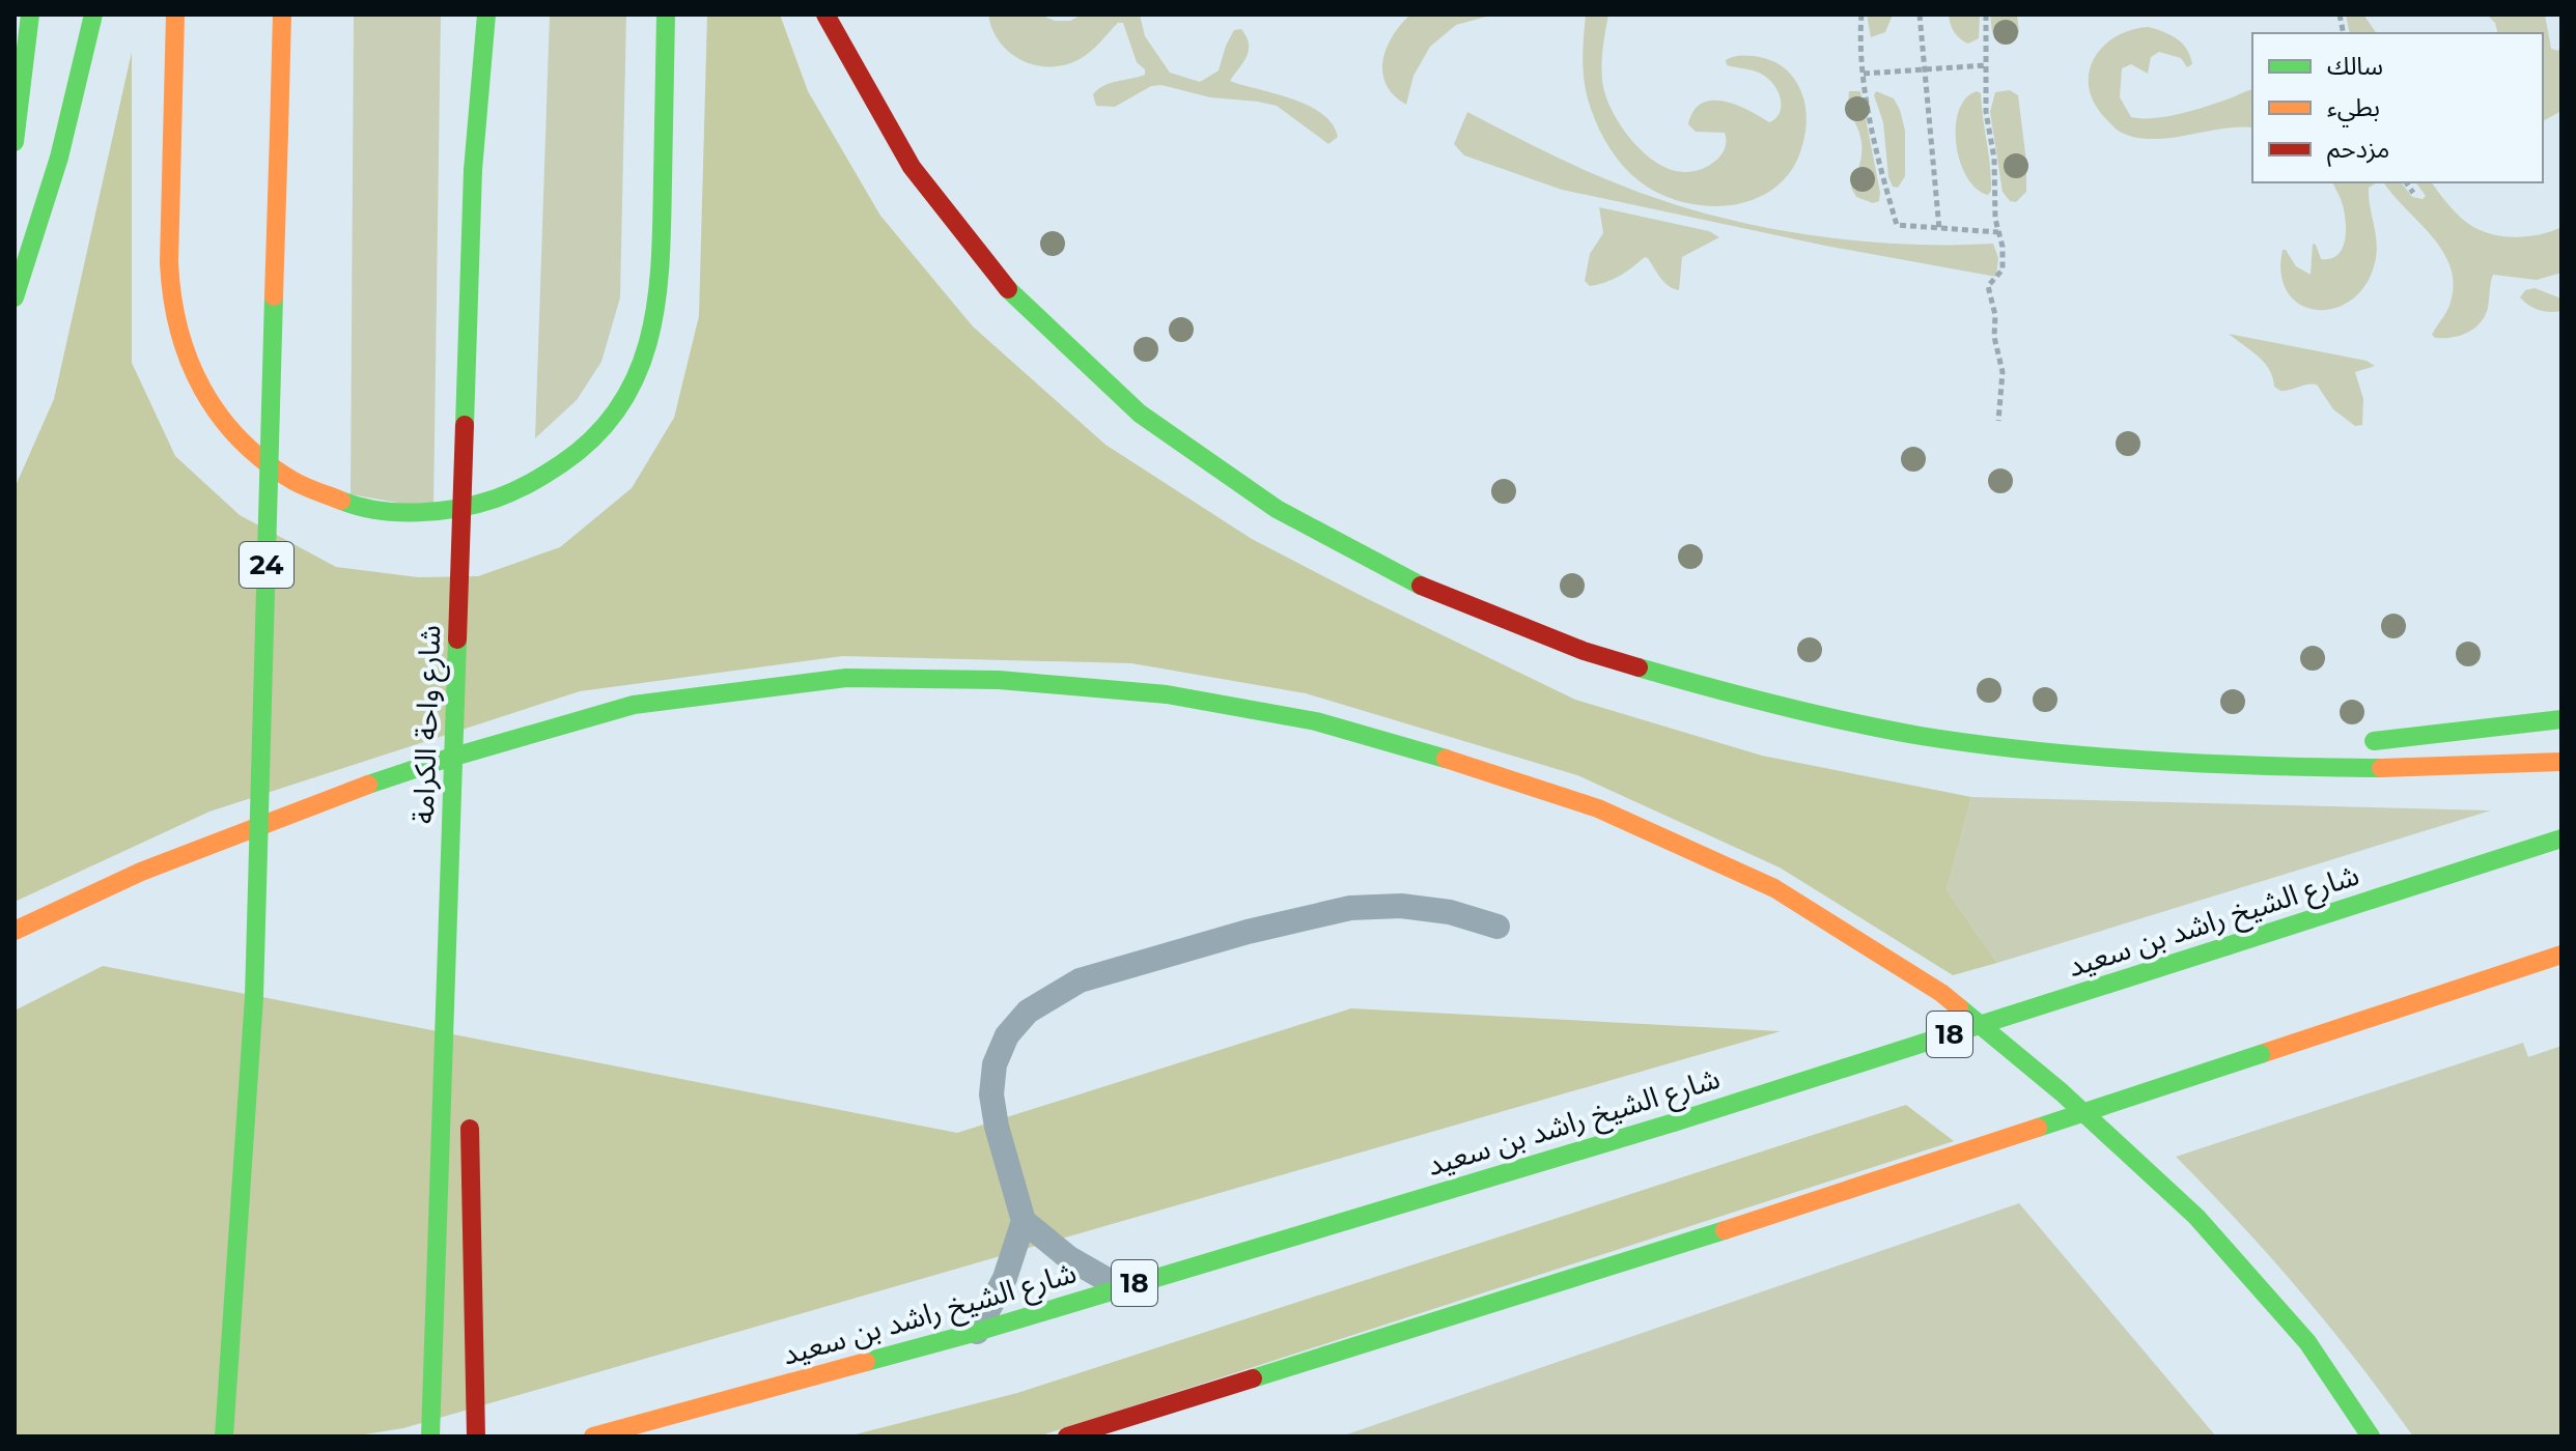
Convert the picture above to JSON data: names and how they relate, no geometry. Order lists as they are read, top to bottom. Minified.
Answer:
{"streets":{"main road":["24","شارع واحة الكرامة","شارع الشيخ راشد بن سعيد","18"]},"legend":["سالك","بطيء","مزدحم"]}
